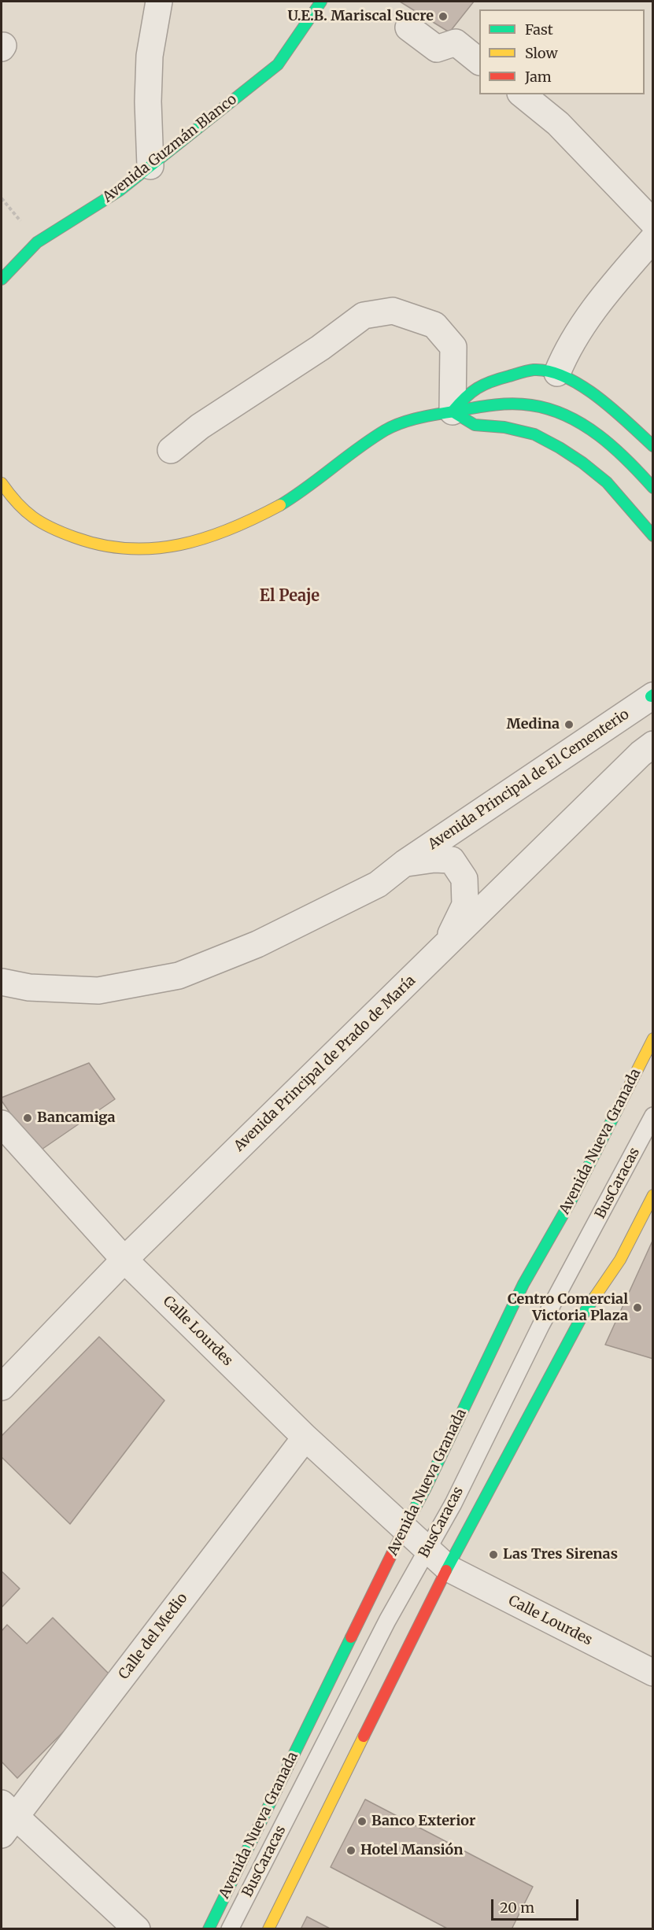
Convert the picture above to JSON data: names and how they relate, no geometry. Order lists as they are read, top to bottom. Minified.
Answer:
{"streets":{"main road":["Avenida Guzmán Blanco","Avenida Nueva Granada"],"street":["Avenida Principal de El Cementerio","Avenida Principal de Prado de María","Calle Lourdes","Calle del Medio"],"lane":["BusCaracas"]},"crossings":[["Avenida Principal de El Cementerio","Avenida Principal de Prado de María"],["Avenida Principal de Prado de María","Calle Lourdes"],["Avenida Nueva Granada","Calle Lourdes"],["BusCaracas","Calle Lourdes"],["Calle Lourdes","Calle del Medio"]],"districts":["El Peaje"],"places":["U.E.B. Mariscal Sucre","Medina","Bancamiga","Centro Comercial Victoria Plaza","Las Tres Sirenas","Banco Exterior","Hotel Mansión"],"legend":["Fast","Slow","Jam"],"scale_bar":"20 m"}
